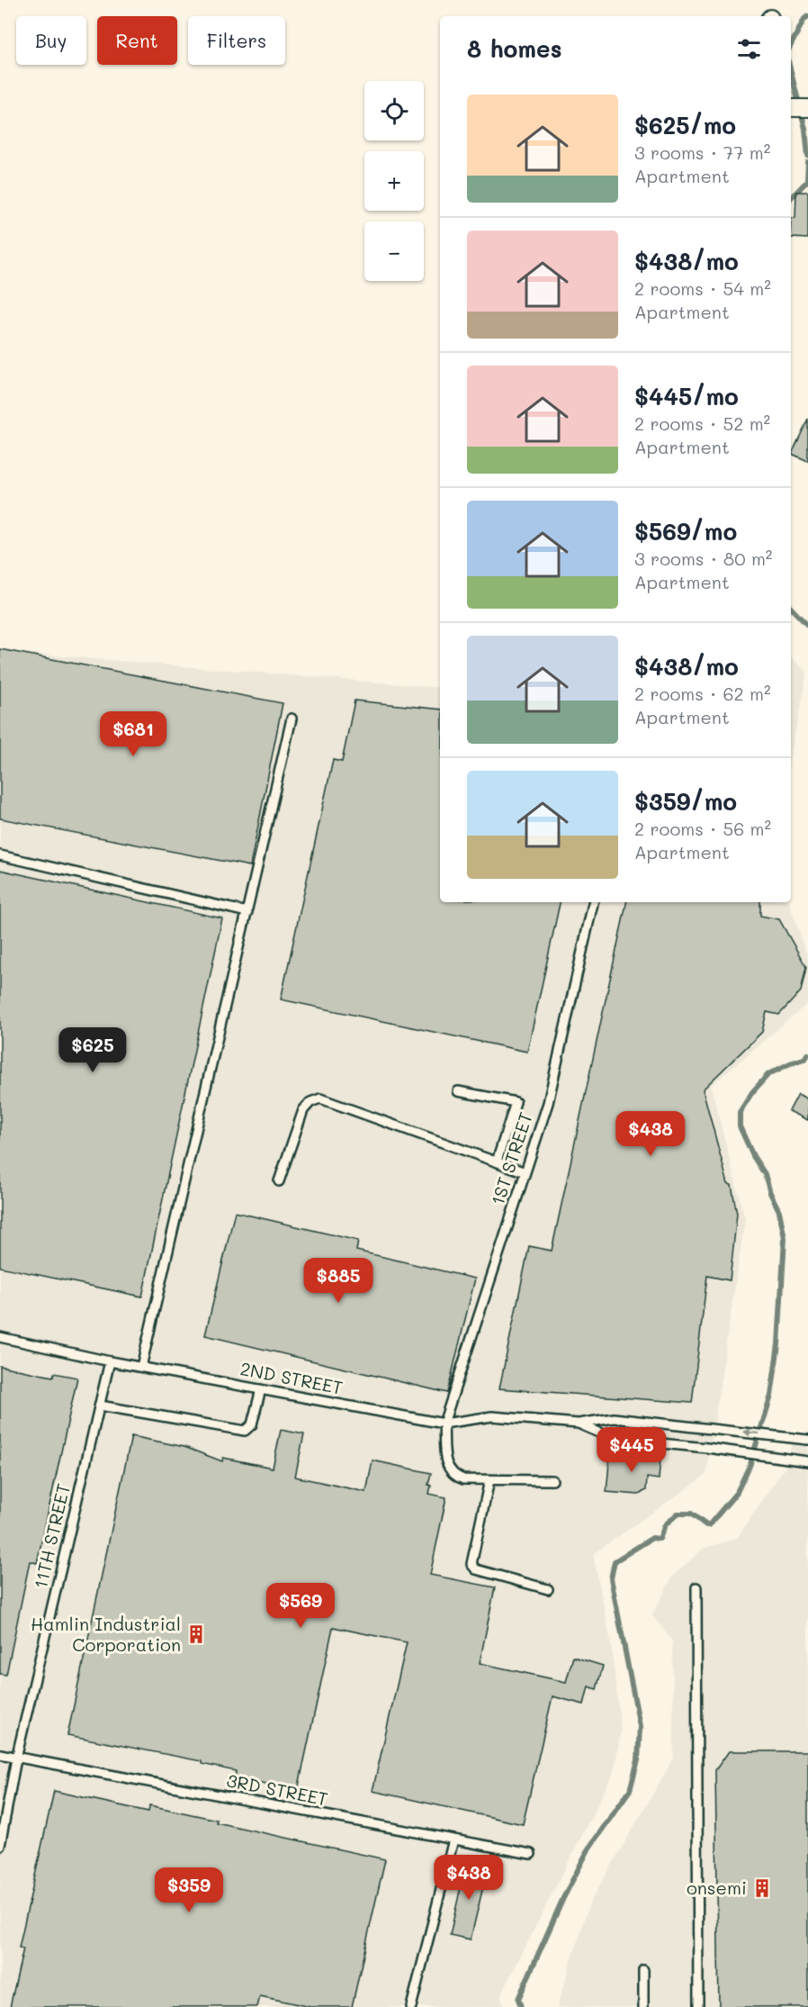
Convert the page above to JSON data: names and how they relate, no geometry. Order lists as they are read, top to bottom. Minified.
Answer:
{"streets":{"lane":["1ST STREET","2ND STREET","11TH STREET","3RD STREET"]},"crossings":[["1ST STREET","2ND STREET"],["2ND STREET","11TH STREET"],["11TH STREET","3RD STREET"]],"places":{"building":["Hamlin Industrial Corporation","onsemi"]},"page":{"chip":["Buy","Rent","Filters"],"heading":"8 homes","map_buttons":["+","−"],"list":[{"name":"$625/mo","note":"3 rooms · 77 m² · Apartment"},{"name":"$438/mo","note":"2 rooms · 54 m² · Apartment"},{"name":"$445/mo","note":"2 rooms · 52 m² · Apartment"},{"name":"$569/mo","note":"3 rooms · 80 m² · Apartment"},{"name":"$438/mo","note":"2 rooms · 62 m² · Apartment"},{"name":"$359/mo","note":"2 rooms · 56 m² · Apartment"}],"price":["$681","$625","$438","$885","$445","$569","$438","$359"]}}
